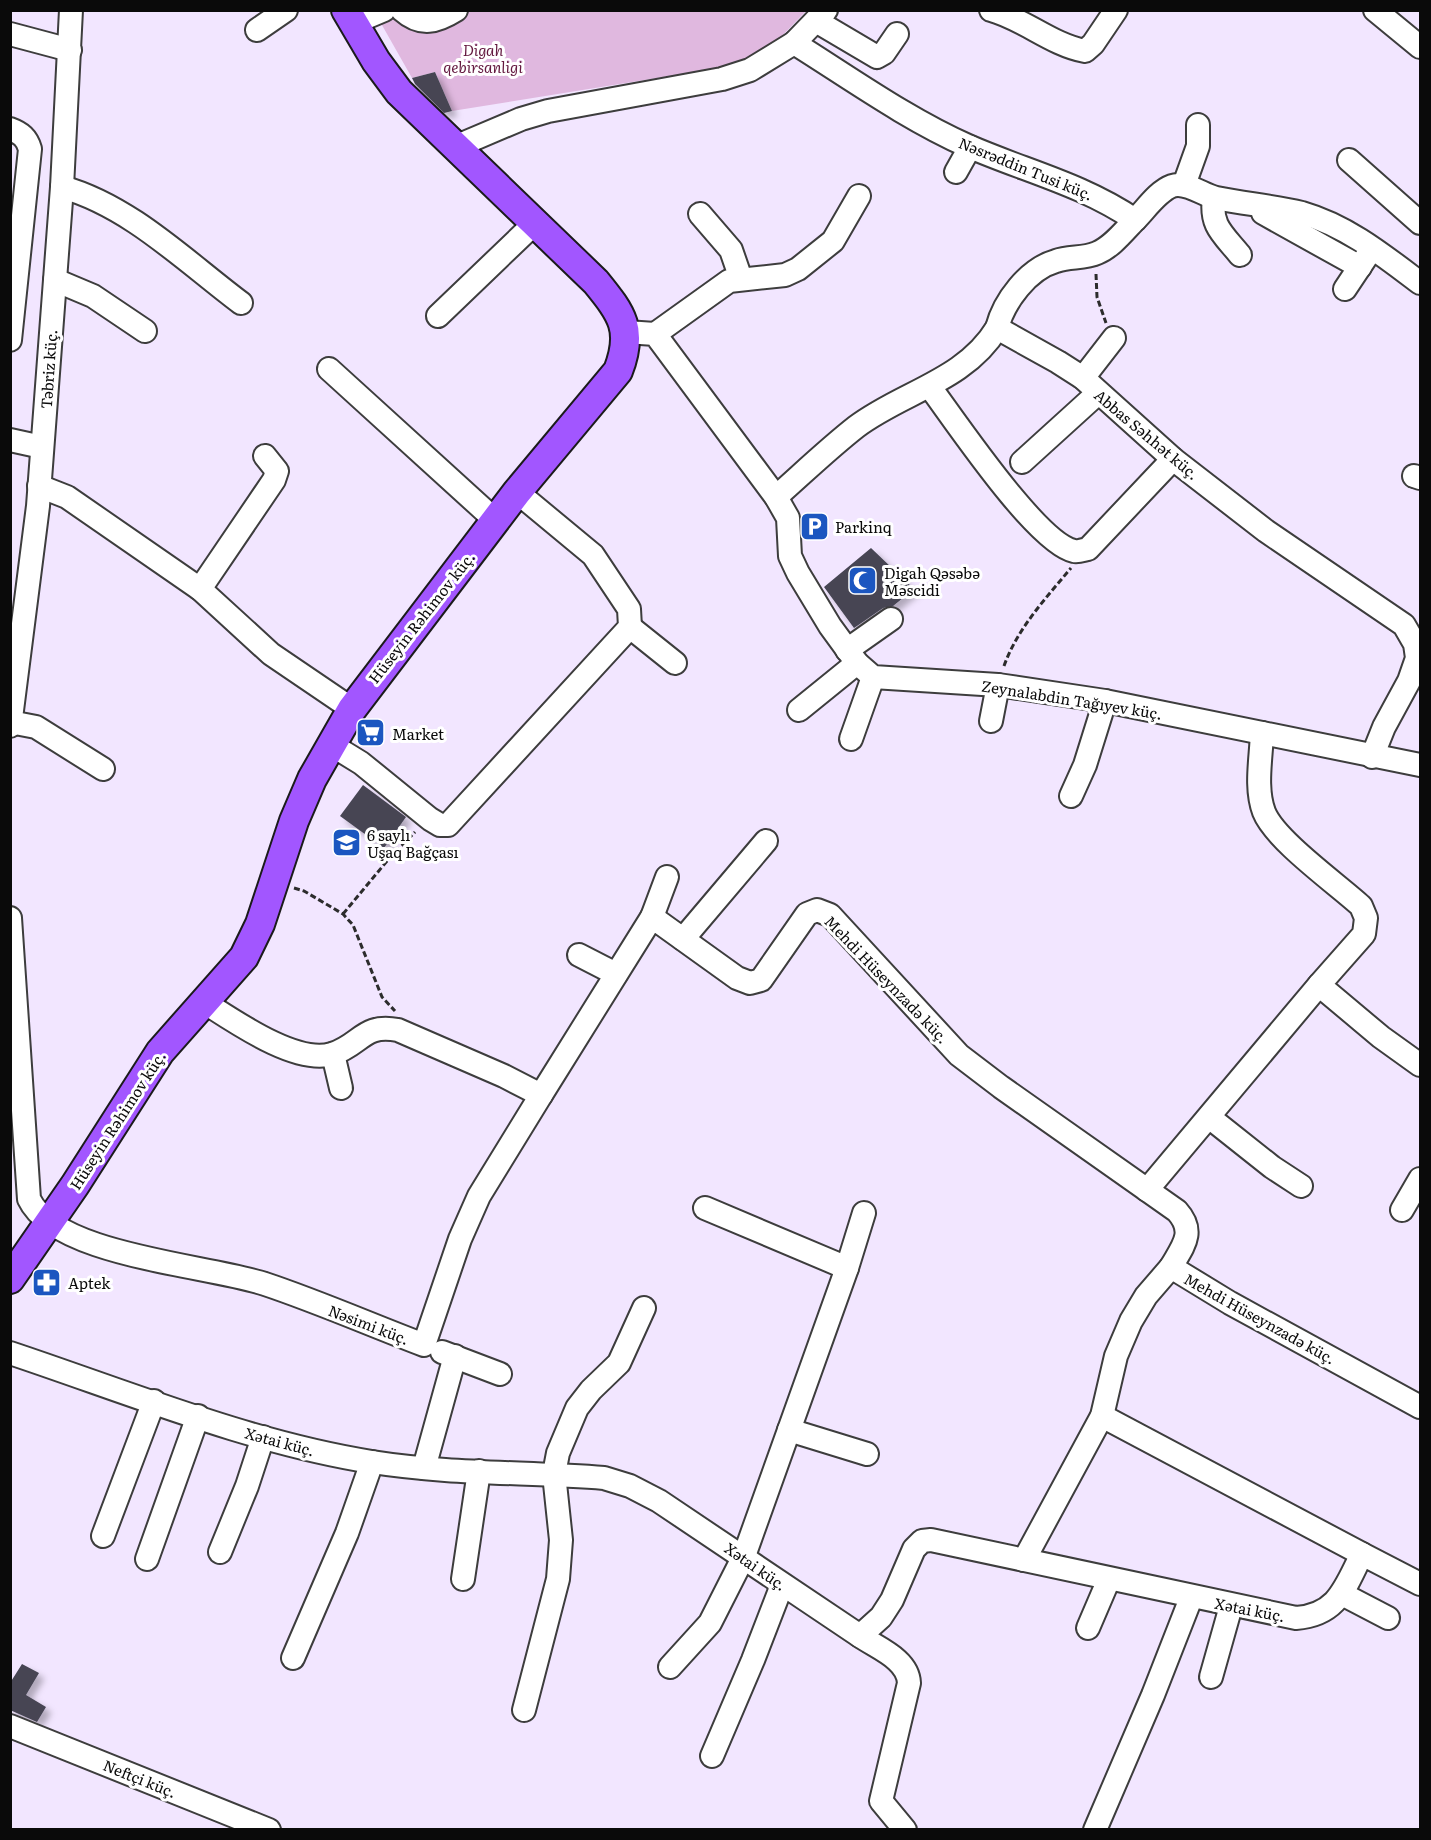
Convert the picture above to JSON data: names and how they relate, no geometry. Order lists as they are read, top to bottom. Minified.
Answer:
{"streets":{"main road":["Hüseyin Rəhimov küç."],"street":["Nəsrəddin Tusi küç.","Təbriz küç.","Abbas Səhhət küç.","Zeynalabdin Tağıyev küç.","Mehdi Hüseynzadə küç.","Nəsimi küç.","Xətai küç.","Neftçi küç."]},"crossings":[["Abbas Səhhət küç.","Zeynalabdin Tağıyev küç."],["Hüseyin Rəhimov küç.","Nəsimi küç."]],"parks":["Digah qebirsanligi"],"places":{"parking":["Parkinq"],"mosque":["Digah Qəsəbə Məscidi"],"supermarket":["Market"],"school or university":["6 saylı Uşaq Bağçası"],"pharmacy":["Aptek"]}}
